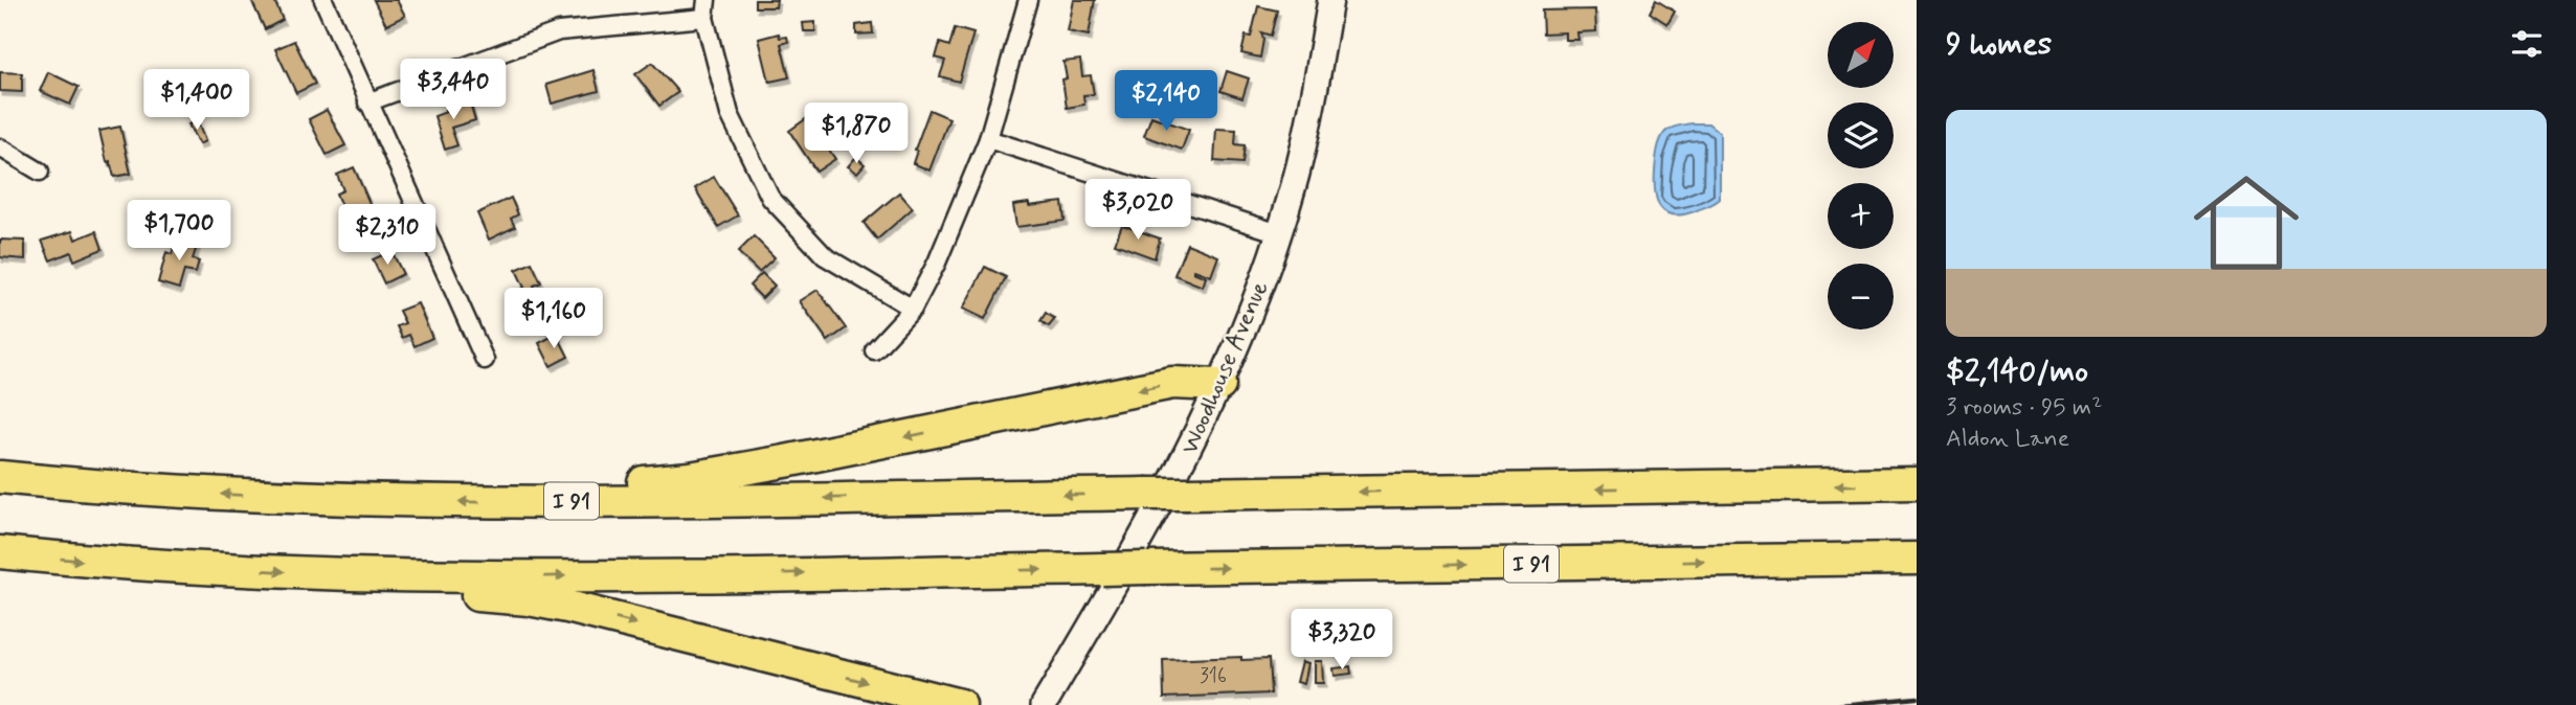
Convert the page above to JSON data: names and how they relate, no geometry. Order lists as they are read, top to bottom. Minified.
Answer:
{"streets":{"highway":["I 91"],"main road":["Woodhouse Avenue"]},"house_numbers":["316"],"north":"top right","page":{"heading":"9 homes","map_buttons":["+","−"],"price":["$3,440","$1,400","$2,140","$1,870","$3,020","$1,700","$2,310","$1,160","$3,320"],"list":[{"name":"$2,140/mo","note":"3 rooms · 95 m² · Aldon Lane"}]}}
